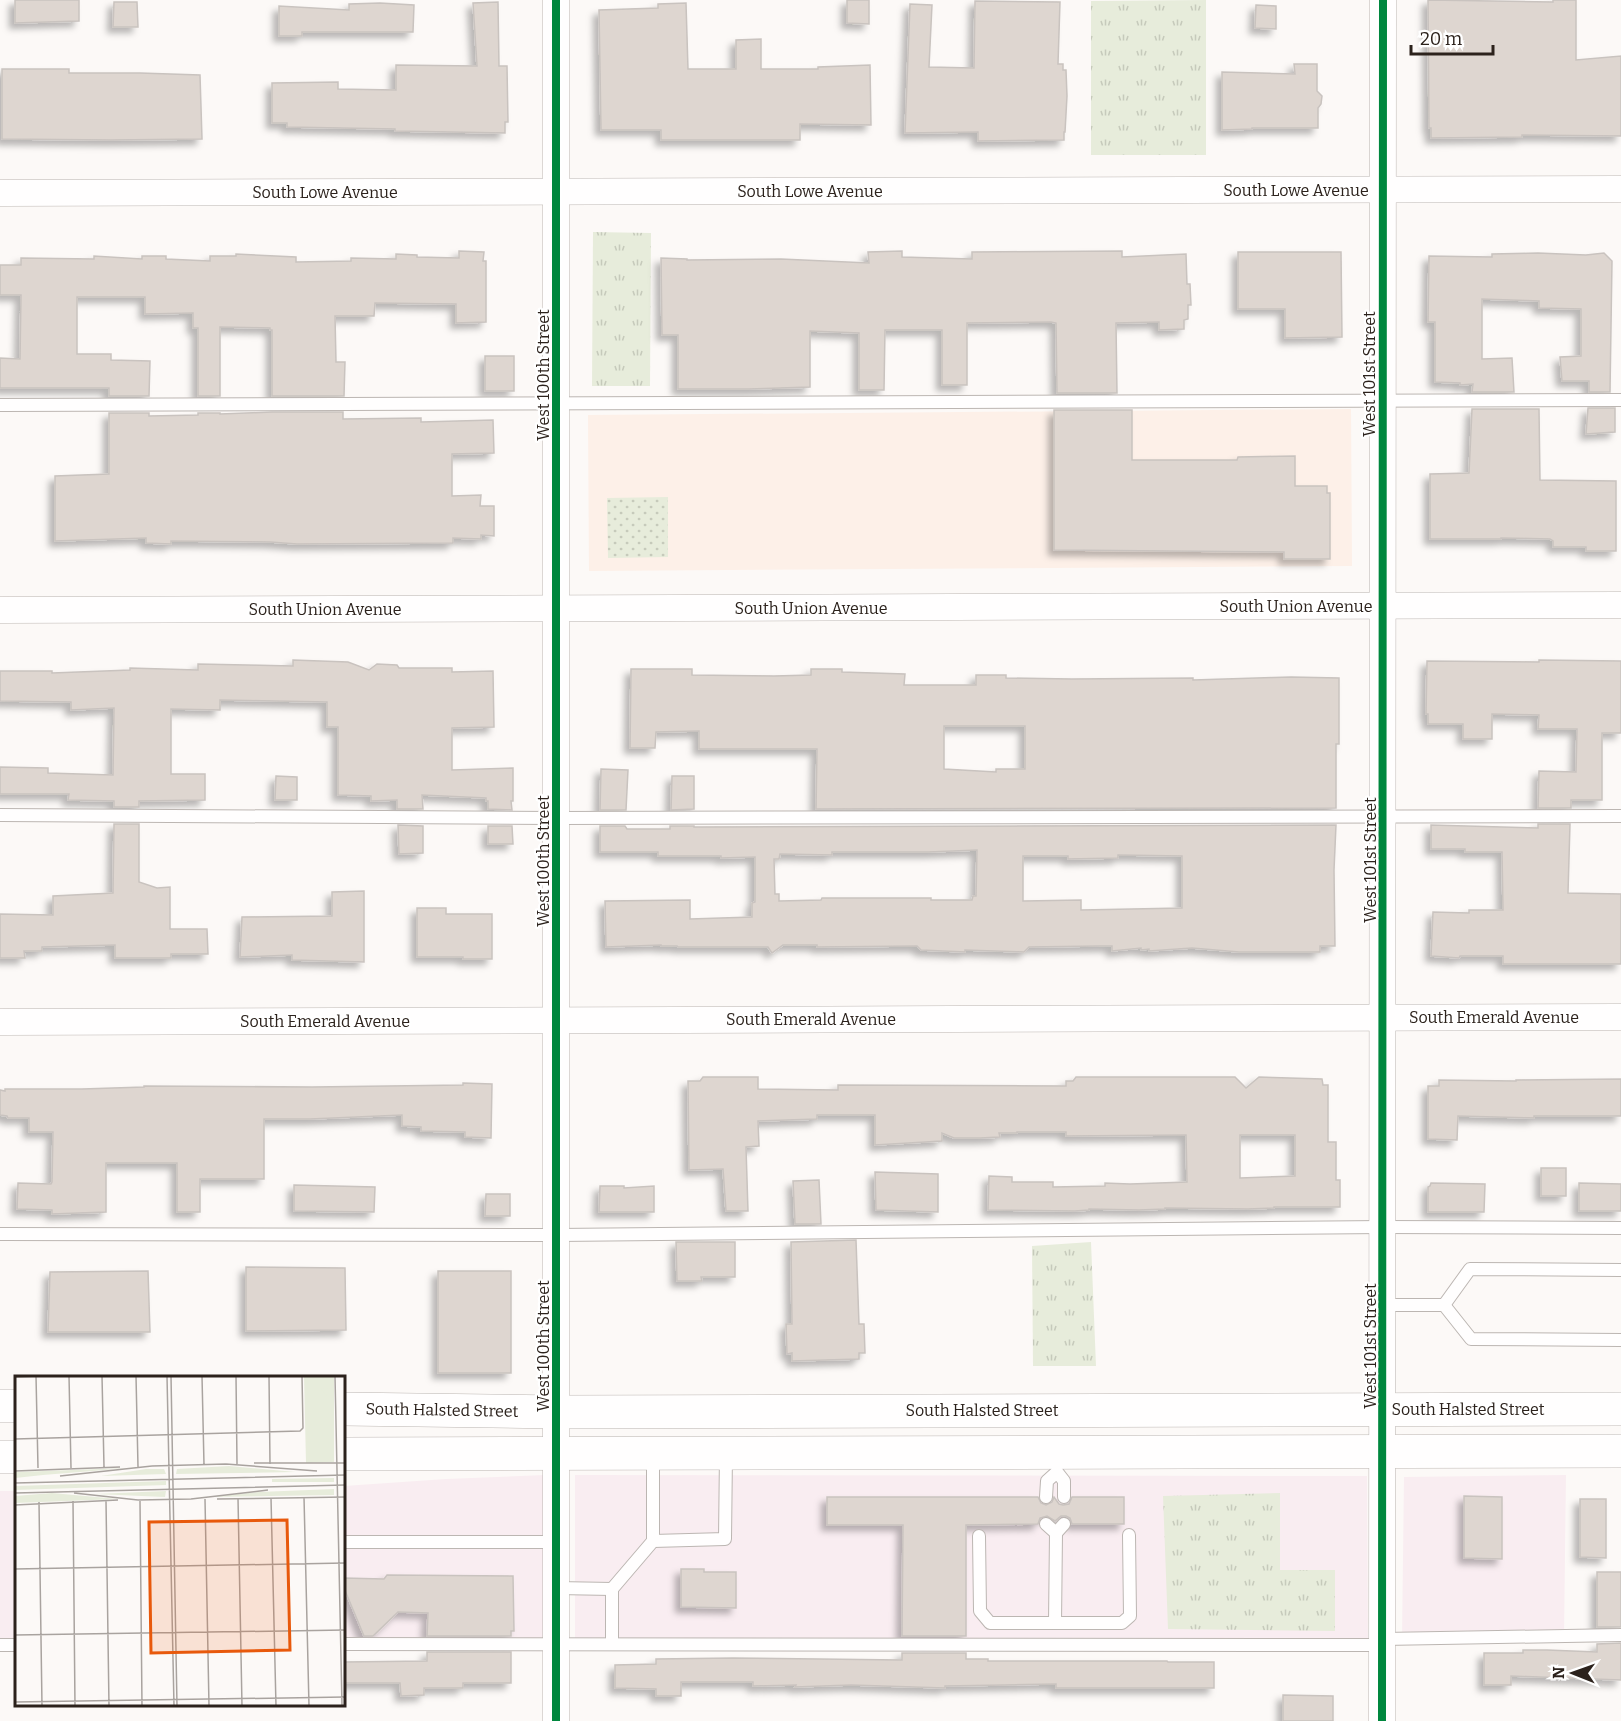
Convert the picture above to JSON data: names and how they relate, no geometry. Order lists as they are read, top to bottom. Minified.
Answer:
{"streets":{"main road":["South Halsted Street"],"street":["South Lowe Avenue","West 101st Street","West 100th Street","South Union Avenue","South Emerald Avenue"]},"crossings":[["South Lowe Avenue","West 101st Street"],["South Lowe Avenue","West 100th Street"],["West 101st Street","South Union Avenue"],["West 101st Street","South Emerald Avenue"],["West 101st Street","South Halsted Street"],["West 100th Street","South Union Avenue"],["West 100th Street","South Emerald Avenue"],["West 100th Street","South Halsted Street"]],"scale_bar":"20 m","north":"left"}
